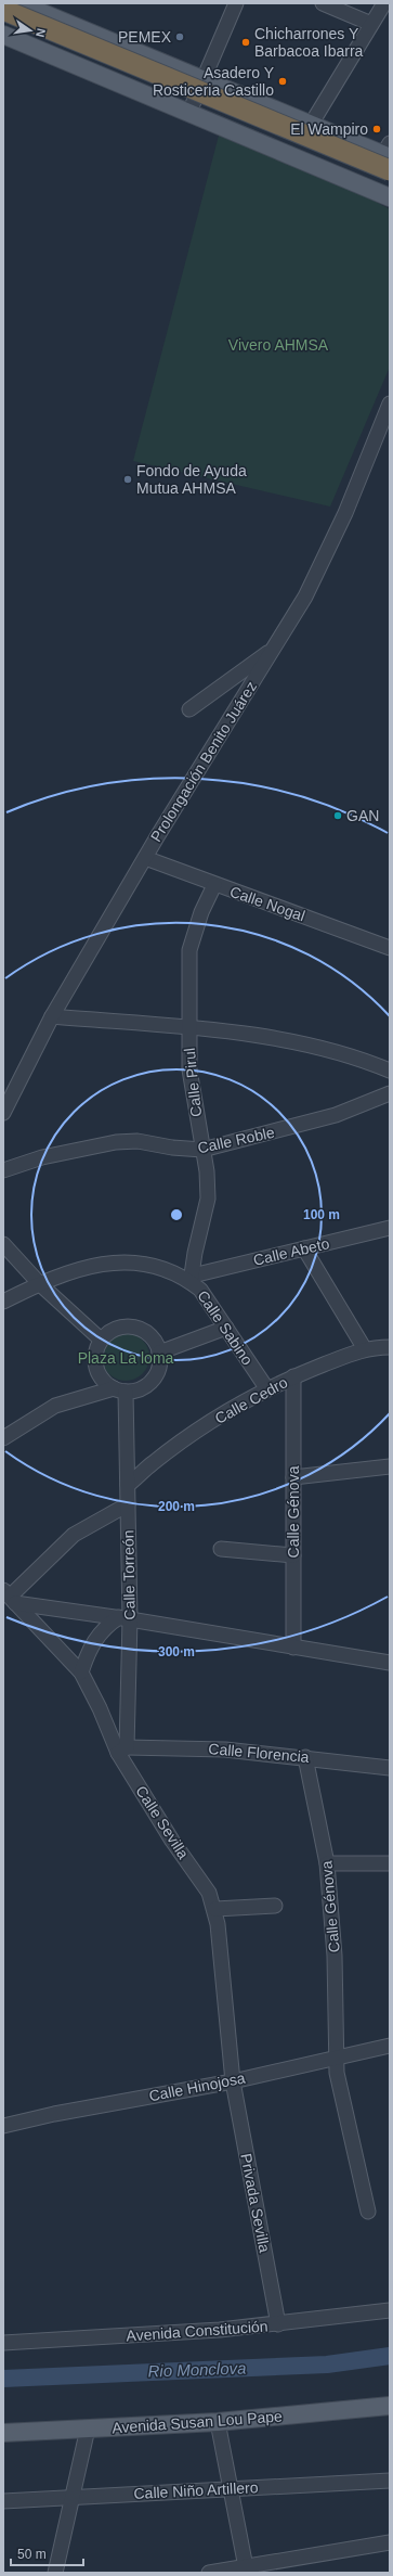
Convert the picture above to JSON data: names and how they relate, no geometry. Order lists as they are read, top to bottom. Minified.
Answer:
{"streets":{"main road":["Avenida Susan Lou Pape"],"street":["Prolongación Benito Juárez","Calle Nogal","Calle Pirul","Calle Roble","Calle Abeto","Calle Sabino","Calle Cedro","Calle Génova","Calle Torreón","Calle Florencia","Calle Sevilla","Calle Hinojosa","Privada Sevilla","Avenida Constitución","Calle Niño Artillero"]},"crossings":[["Prolongación Benito Juárez","Calle Nogal"],["Calle Nogal","Calle Pirul"],["Calle Pirul","Calle Roble"],["Calle Pirul","Calle Abeto"],["Calle Pirul","Calle Sabino"],["Calle Abeto","Calle Sabino"],["Calle Sabino","Calle Cedro"],["Calle Cedro","Calle Génova"],["Calle Cedro","Calle Torreón"],["Calle Génova","Calle Florencia"],["Calle Génova","Calle Hinojosa"],["Calle Torreón","Calle Florencia"],["Calle Torreón","Calle Sevilla"],["Calle Florencia","Calle Sevilla"],["Calle Sevilla","Calle Hinojosa"],["Calle Sevilla","Privada Sevilla"],["Calle Hinojosa","Privada Sevilla"],["Privada Sevilla","Avenida Constitución"]],"water":["Rio Monclova"],"parks":["Vivero AHMSA","Plaza La loma"],"places":["PEMEX","Chicharrones Y Barbacoa Ibarra","Asadero Y Rosticeria Castillo","El Wampiro","Fondo de Ayuda Mutua AHMSA","GAN"],"scale_bar":"50 m","north":"right","rings":["100 m","200 m","300 m"]}
